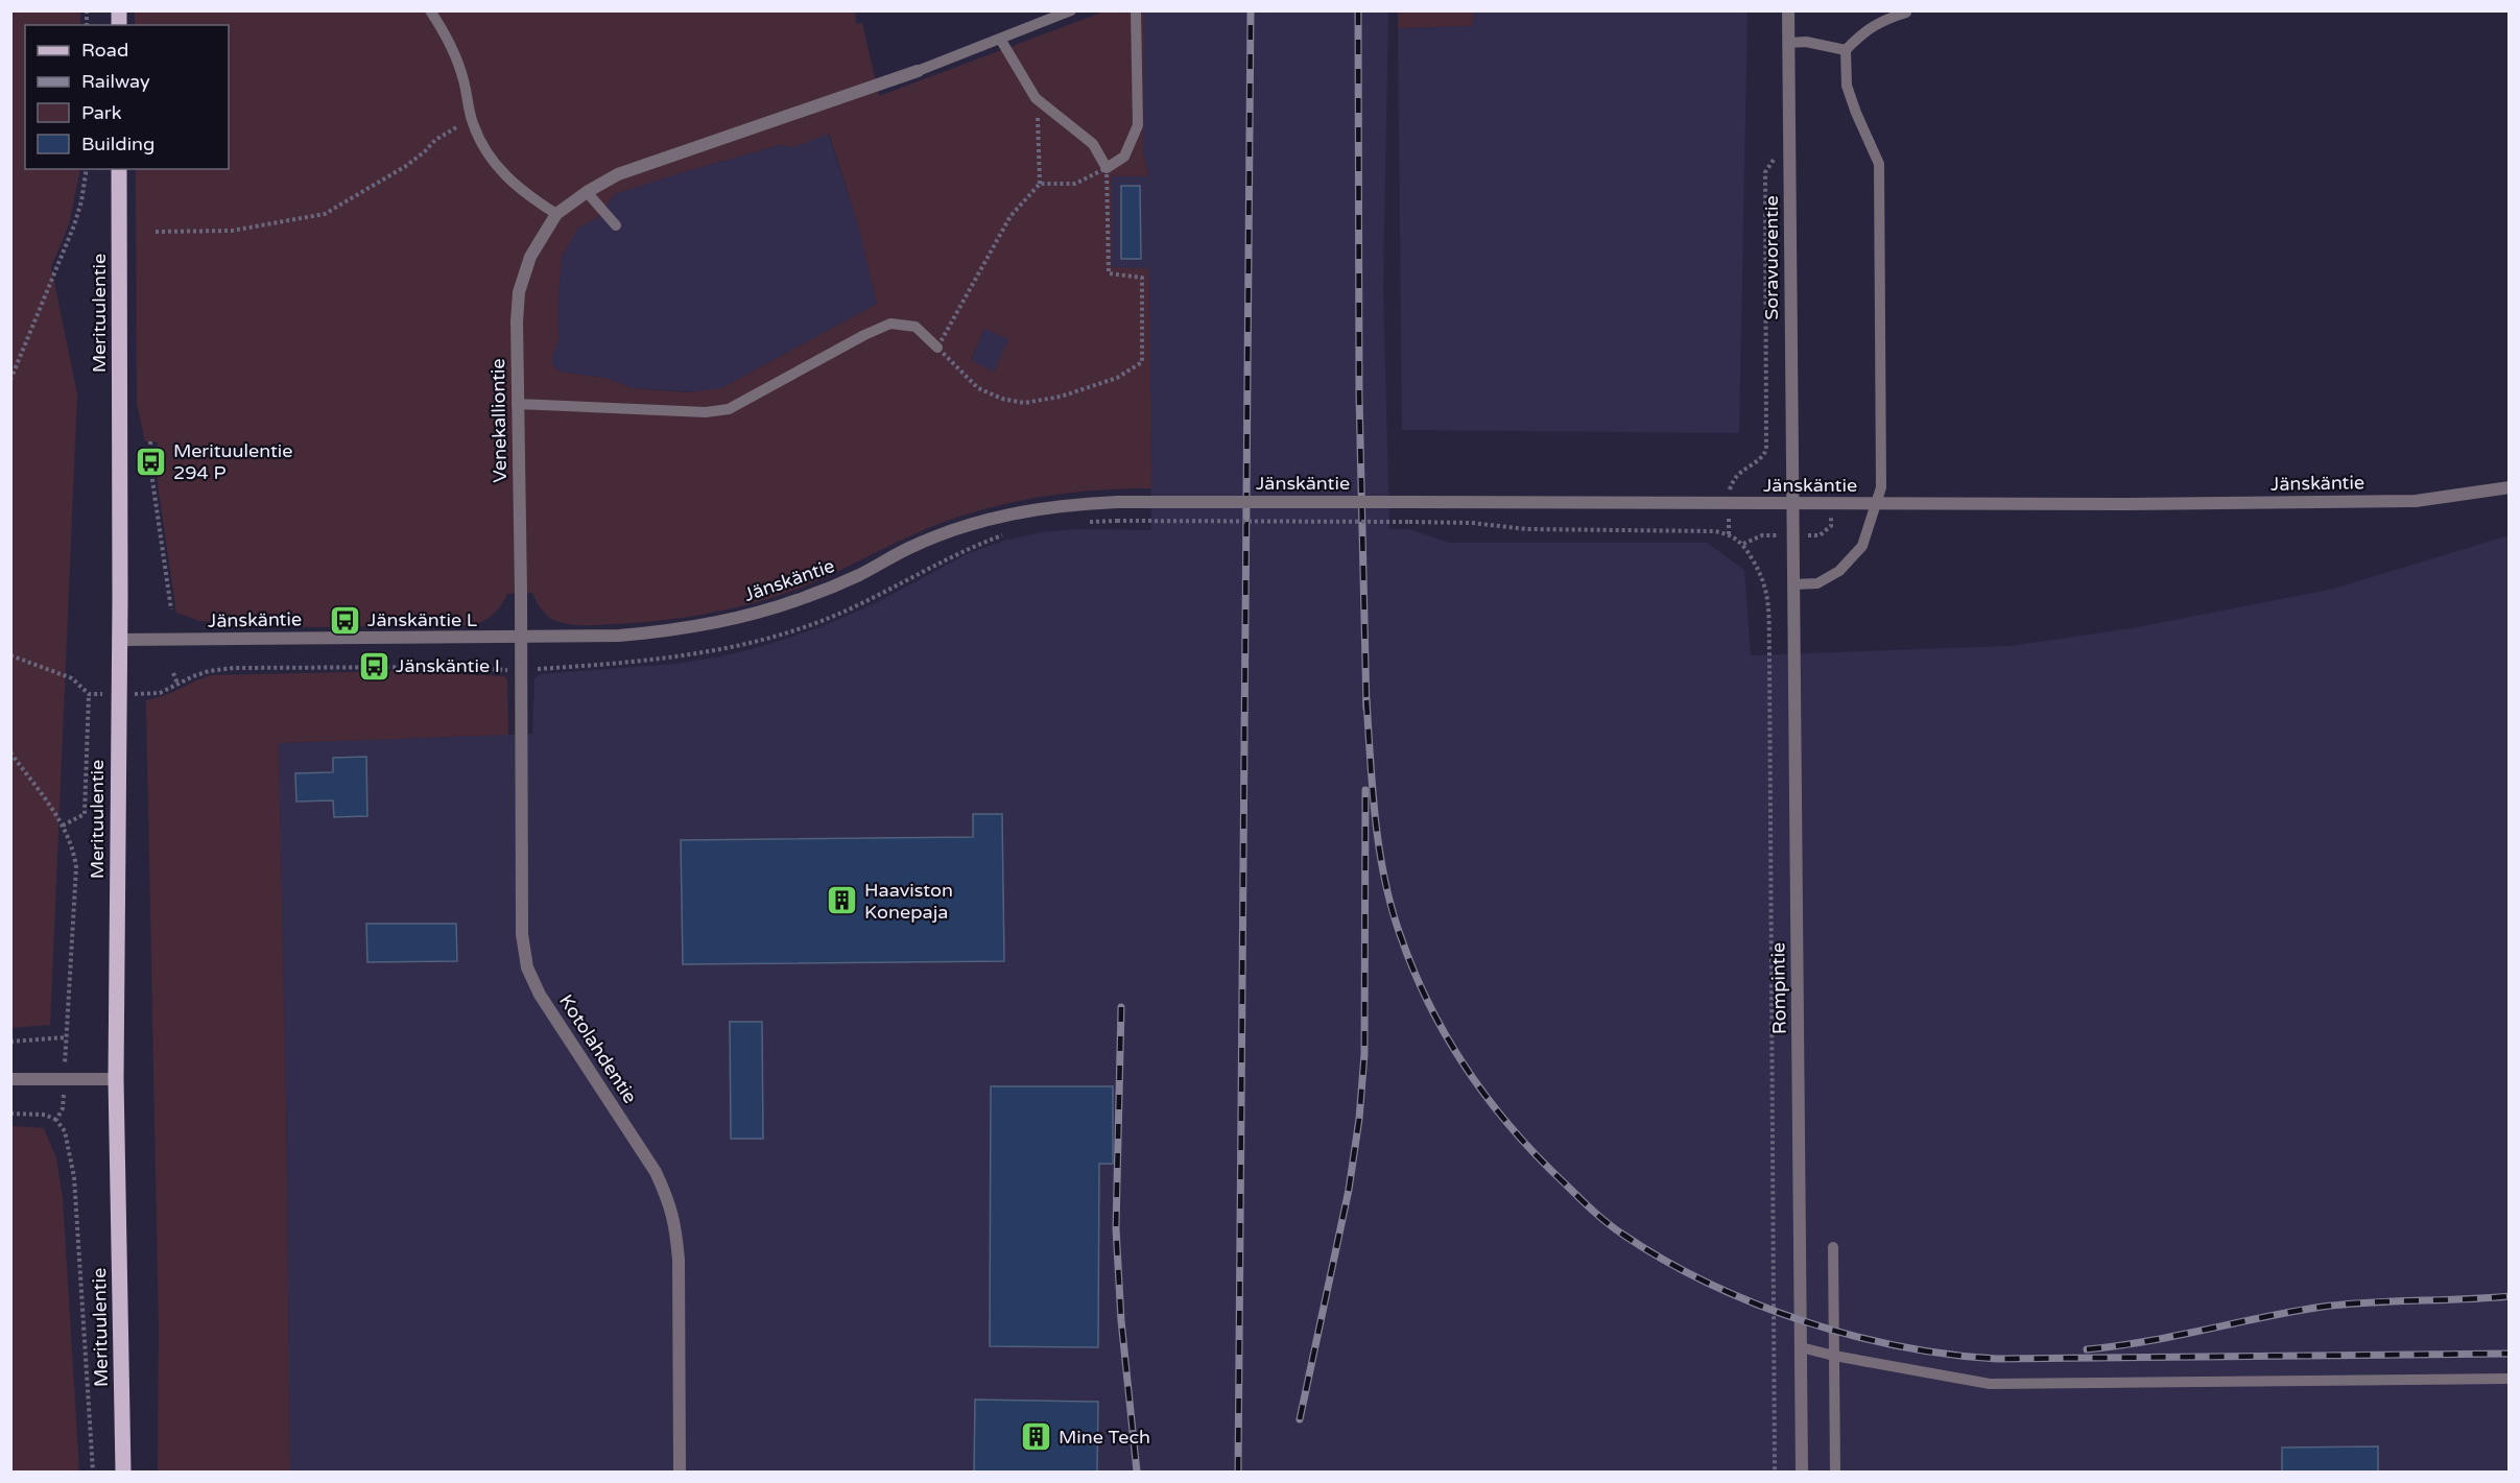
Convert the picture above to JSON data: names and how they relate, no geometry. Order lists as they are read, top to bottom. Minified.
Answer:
{"streets":{"main road":["Merituulentie"],"street":["Soravuorentie","Venekalliontie","Jänskäntie","Rompintie","Kotolahdentie"]},"crossings":[["Soravuorentie","Jänskäntie"],["Soravuorentie","Rompintie"],["Merituulentie","Jänskäntie"],["Venekalliontie","Jänskäntie"],["Venekalliontie","Kotolahdentie"],["Jänskäntie","Rompintie"],["Jänskäntie","Kotolahdentie"]],"places":{"bus stop":["Merituulentie 294 P","Jänskäntie L","Jänskäntie I"],"building":["Haaviston Konepaja","Mine Tech"]},"legend":["Road","Railway","Park","Building"]}
